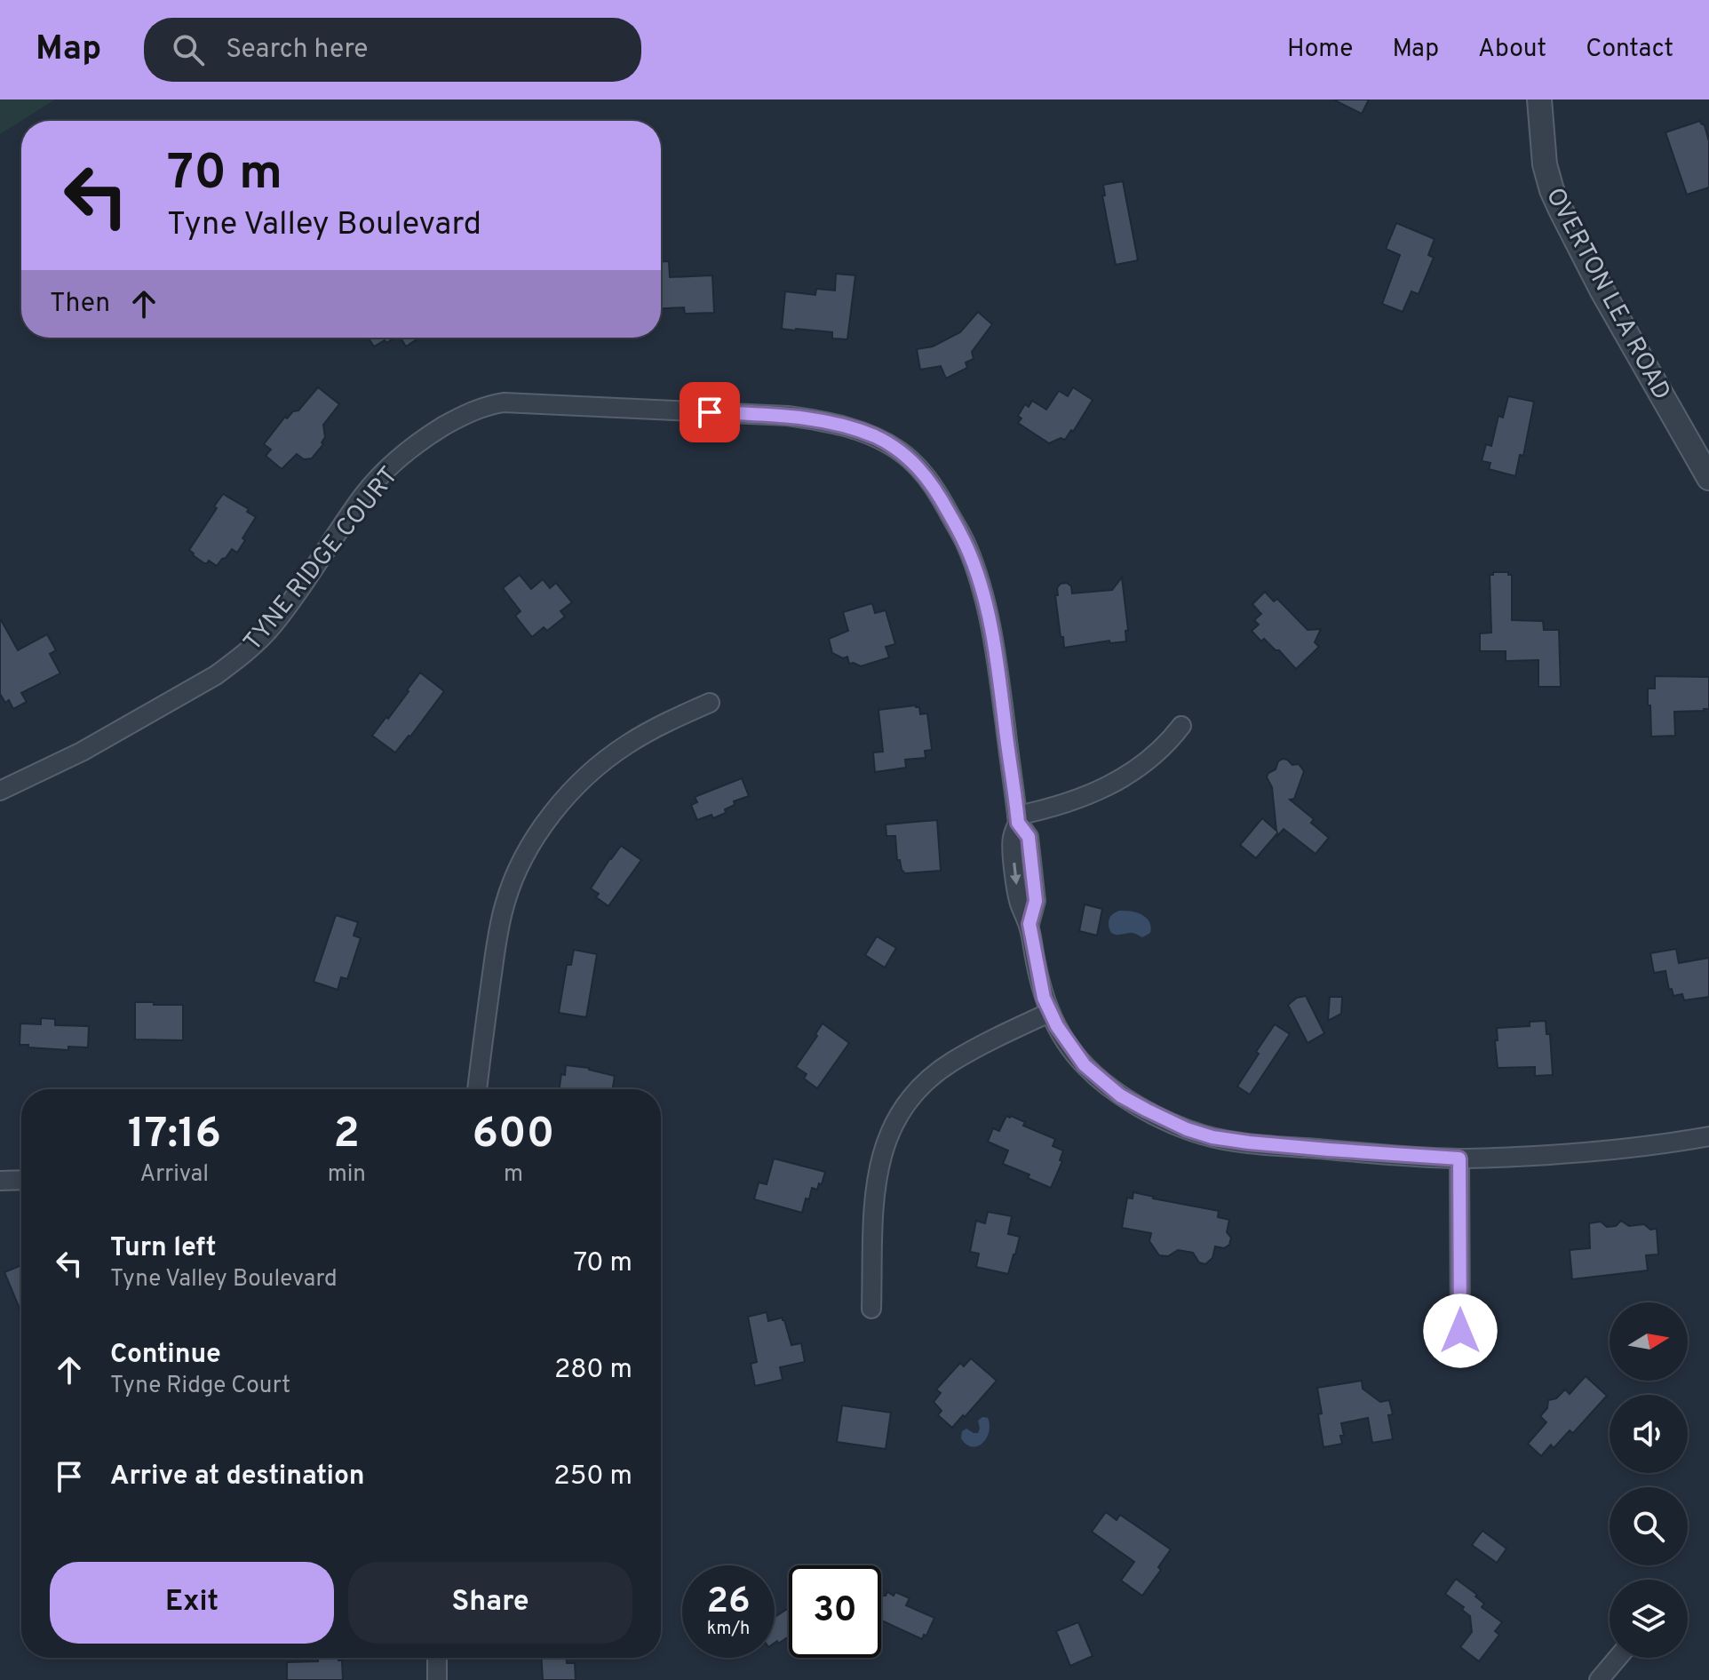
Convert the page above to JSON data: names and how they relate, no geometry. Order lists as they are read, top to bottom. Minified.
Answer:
{"streets":{"street":["OVERTON LEA ROAD","TYNE RIDGE COURT"]},"north":"right","page":{"header":"Map","search":"Search here","nav":["Home","Map","About","Contact"],"turn":["70 m","Tyne Valley Boulevard"],"then":"Then","eta":["17:16","Arrival","2","min","600","m"],"list":[{"name":"Turn left","note":"Tyne Valley Boulevard","value":"70 m"},{"name":"Continue","note":"Tyne Ridge Court","value":"280 m"},{"name":"Arrive at destination","value":"250 m"}],"buttons":["Exit","Share"],"speed":"26 km/h","limit":"30"}}
